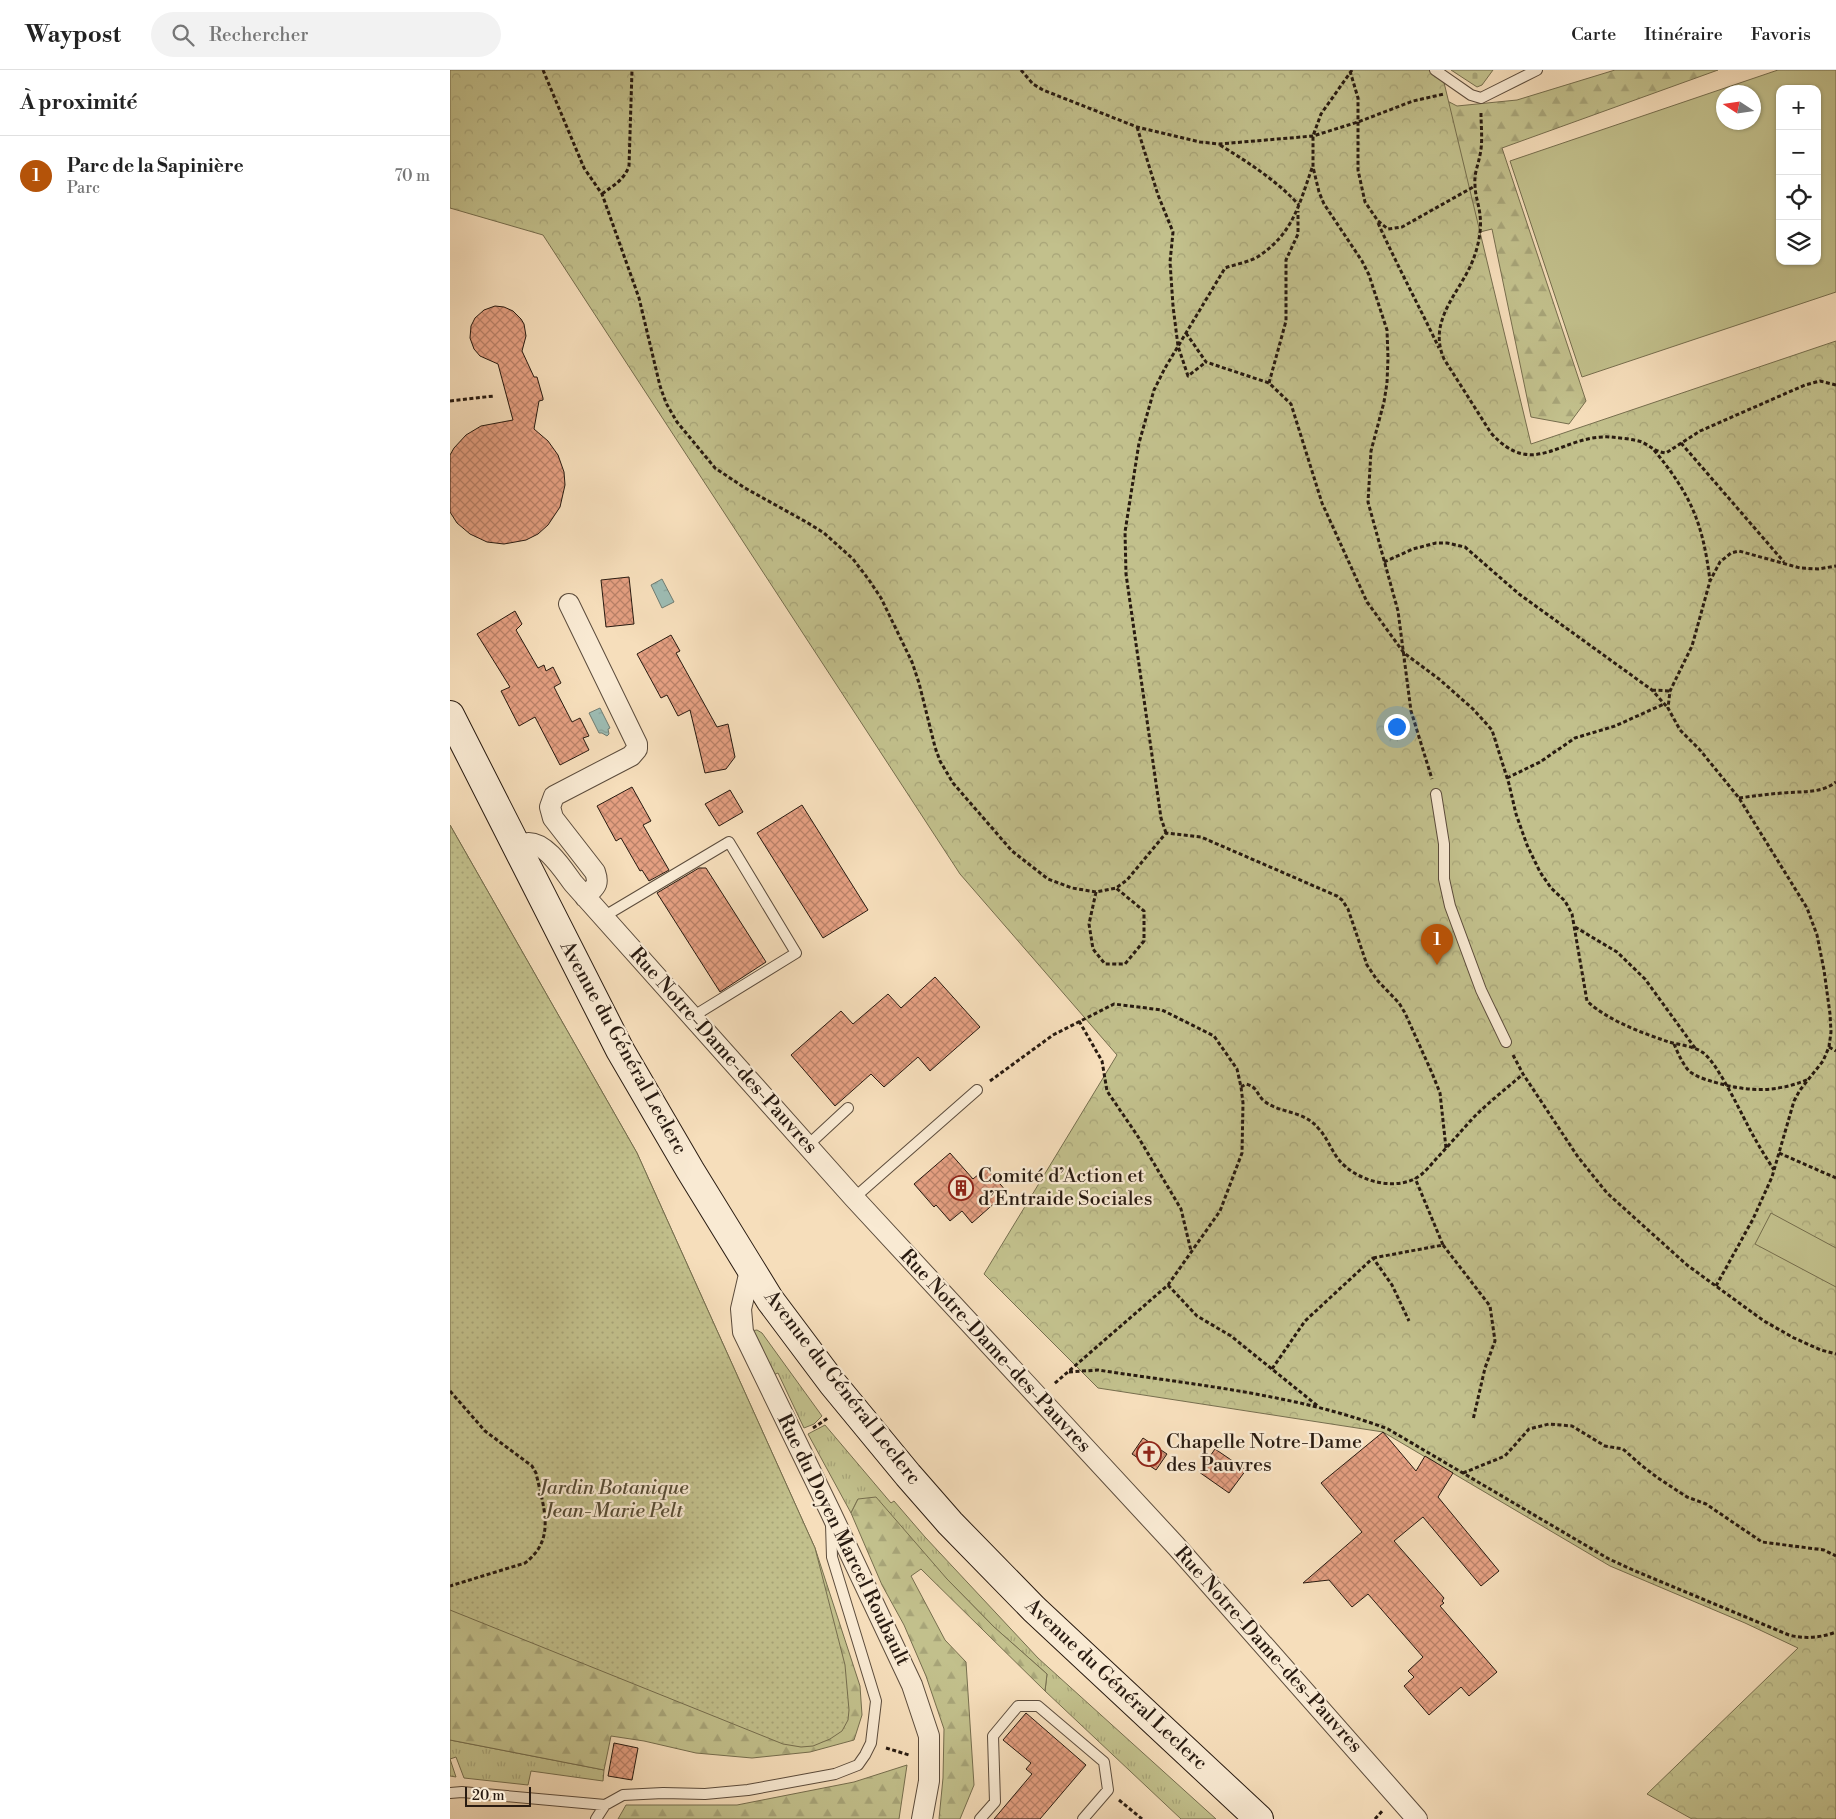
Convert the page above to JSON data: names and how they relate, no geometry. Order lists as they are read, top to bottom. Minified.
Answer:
{"streets":{"main road":["Avenue du Général Leclerc"],"street":["Rue Notre-Dame-des-Pauvres","Rue du Doyen Marcel Roubault"]},"crossings":[["Avenue du Général Leclerc","Rue Notre-Dame-des-Pauvres"],["Avenue du Général Leclerc","Rue du Doyen Marcel Roubault"]],"parks":["Jardin Botanique Jean-Marie Pelt"],"places":{"building":["Comité d’Action et d’Entraide Sociales"],"church":["Chapelle Notre-Dame des Pauvres"]},"scale_bar":"20 m","north":"left","page":{"header":"Waypost","search":"Rechercher","nav":["Carte","Itinéraire","Favoris"],"heading":"À proximité","map_buttons":["+","−"],"list":[{"mark":"1","name":"Parc de la Sapinière","note":"Parc","value":"70 m"}],"pins":"1","scale":"20 m"}}
